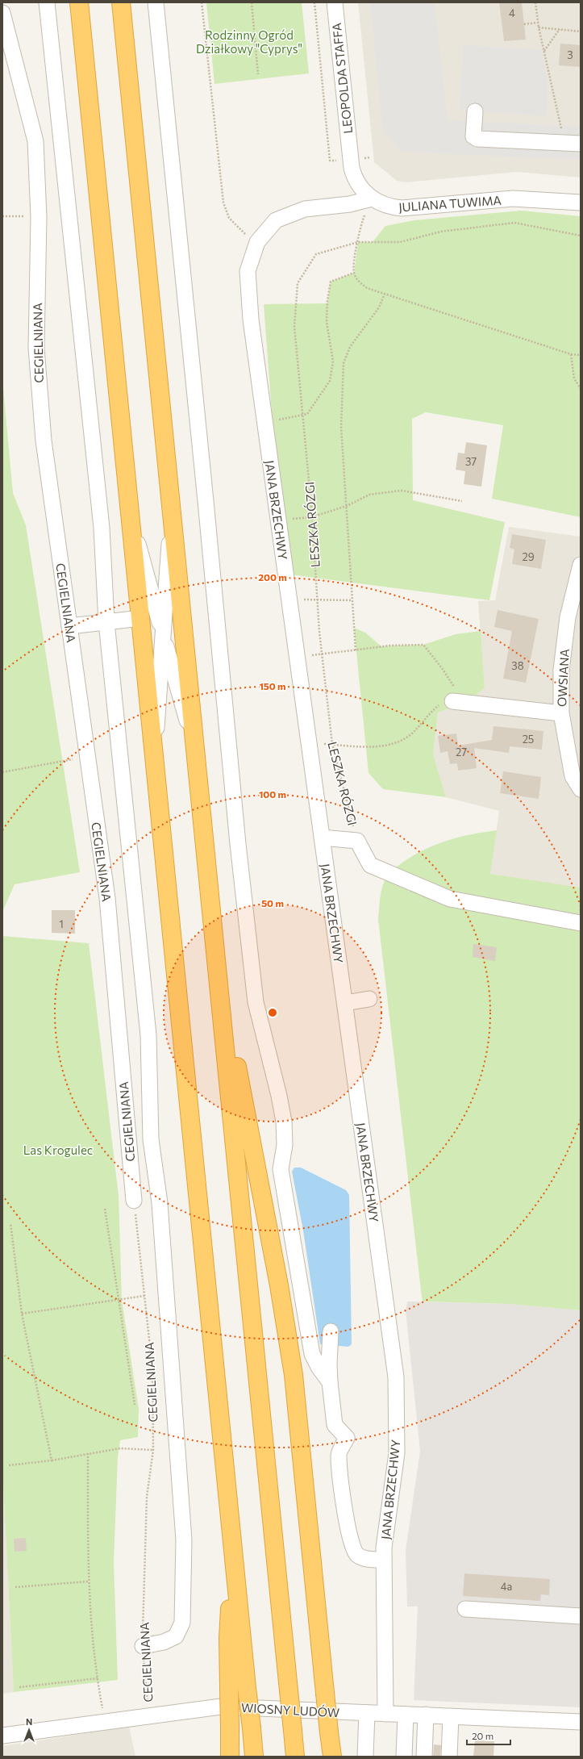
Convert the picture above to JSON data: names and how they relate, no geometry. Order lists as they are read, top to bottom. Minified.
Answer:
{"streets":{"street":["LEOPOLDA STAFFA","JULIANA TUWIMA","CEGIELNIANA","JANA BRZECHWY","LESZKA RÓZGI","OWSIANA","WIOSNY LUDÓW"]},"crossings":[["LEOPOLDA STAFFA","JULIANA TUWIMA"],["JULIANA TUWIMA","JANA BRZECHWY"],["CEGIELNIANA","WIOSNY LUDÓW"],["JANA BRZECHWY","LESZKA RÓZGI"],["JANA BRZECHWY","WIOSNY LUDÓW"]],"parks":["Rodzinny Ogród Działkowy \"Cyprys\"","Las Krogulec"],"house_numbers":["4","3","37","29","38","25","27","1","4a"],"scale_bar":"20 m","north":"top","rings":["200 m","150 m","100 m","50 m"]}
